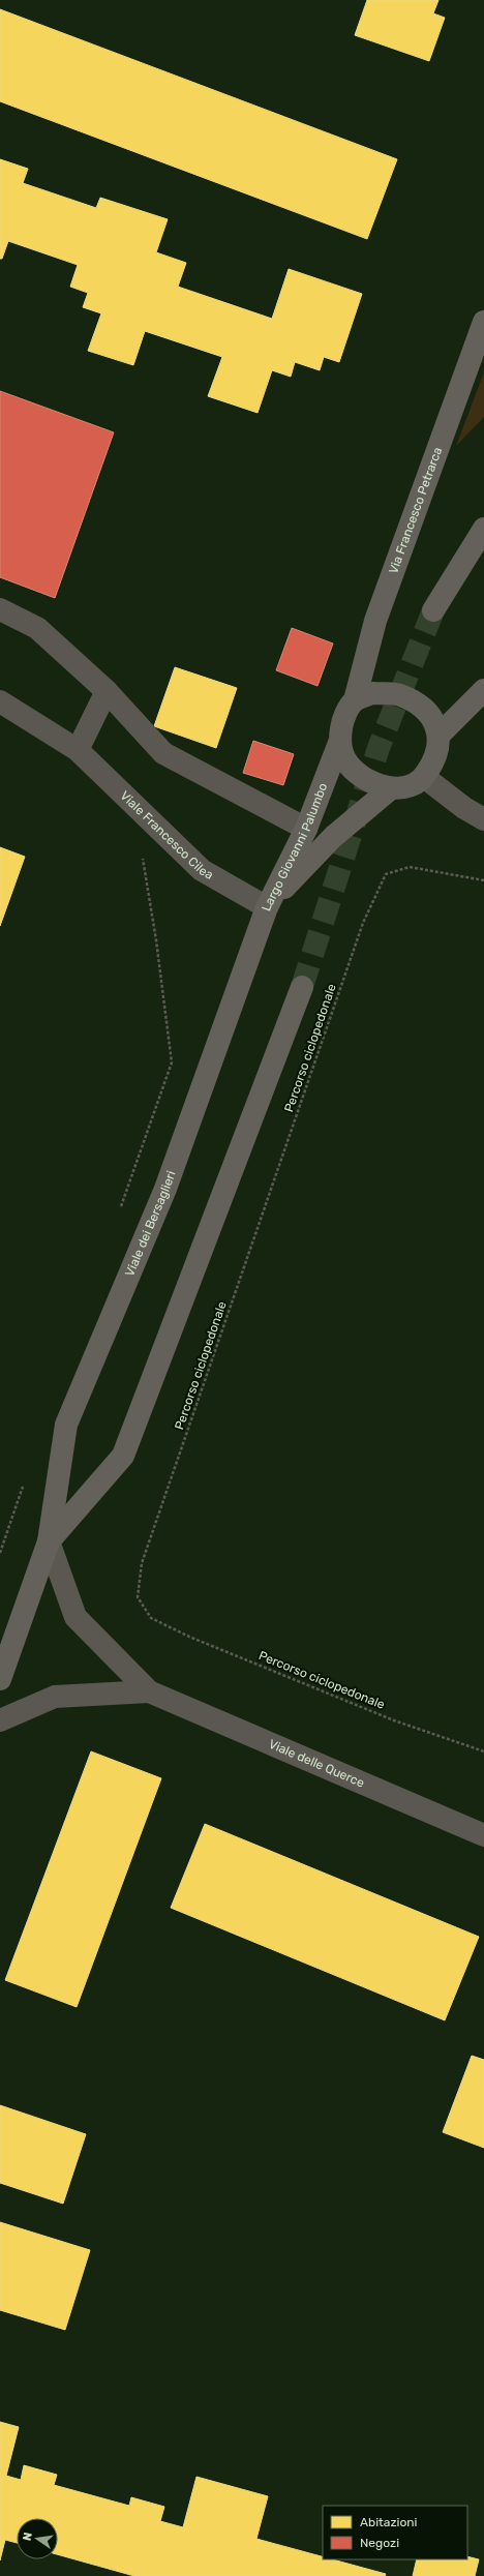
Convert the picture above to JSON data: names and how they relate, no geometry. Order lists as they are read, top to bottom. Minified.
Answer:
{"streets":{"main road":["Via Francesco Petrarca","Largo Giovanni Palumbo","Viale dei Bersaglieri"],"street":["Viale Francesco Cilea","Viale delle Querce"],"path":["Percorso ciclopedonale"]},"crossings":[["Via Francesco Petrarca","Largo Giovanni Palumbo"],["Viale Francesco Cilea","Largo Giovanni Palumbo"],["Viale Francesco Cilea","Viale dei Bersaglieri"],["Largo Giovanni Palumbo","Viale dei Bersaglieri"],["Viale dei Bersaglieri","Viale delle Querce"]],"legend":["Abitazioni","Negozi"],"north":"left"}
